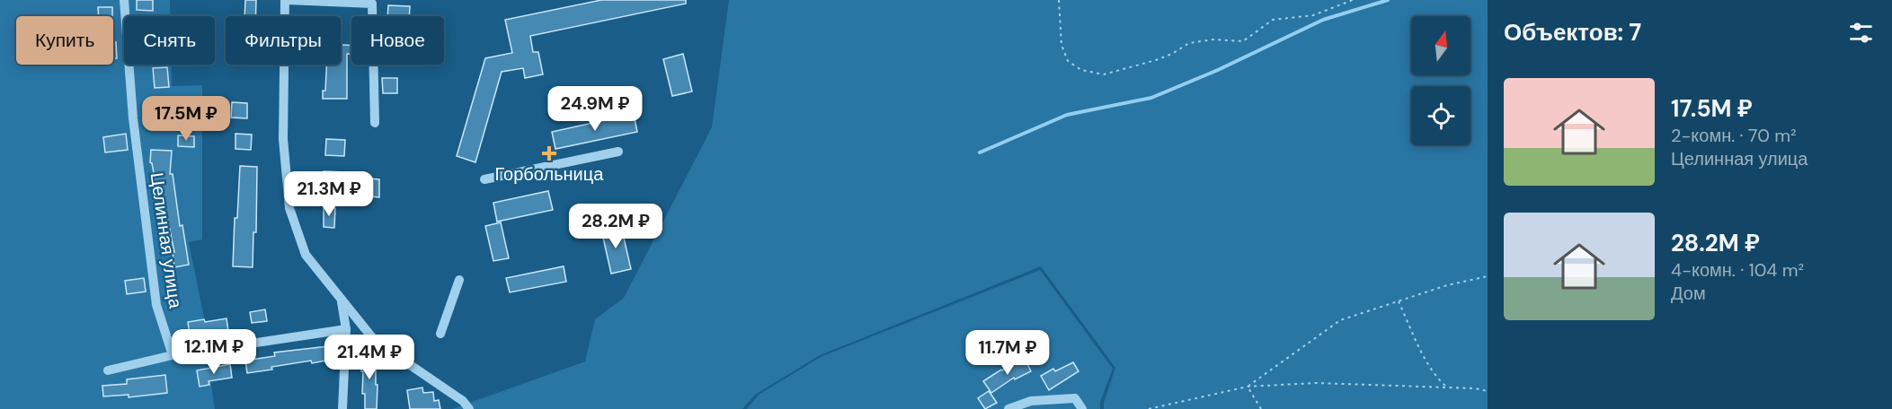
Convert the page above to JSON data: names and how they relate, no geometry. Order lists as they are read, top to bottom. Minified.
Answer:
{"streets":{"street":["Целинная улица"]},"places":{"health":["Горбольница"]},"north":"top","page":{"heading":"Объектов: 7","chip":["Купить","Снять","Фильтры","Новое"],"list":[{"name":"17.5M ₽","note":"2-комн. · 70 m² · Целинная улица"},{"name":"28.2M ₽","note":"4-комн. · 104 m² · Дом"}],"price":["24.9M ₽","17.5M ₽","21.3M ₽","28.2M ₽","12.1M ₽","11.7M ₽","21.4M ₽"]}}
